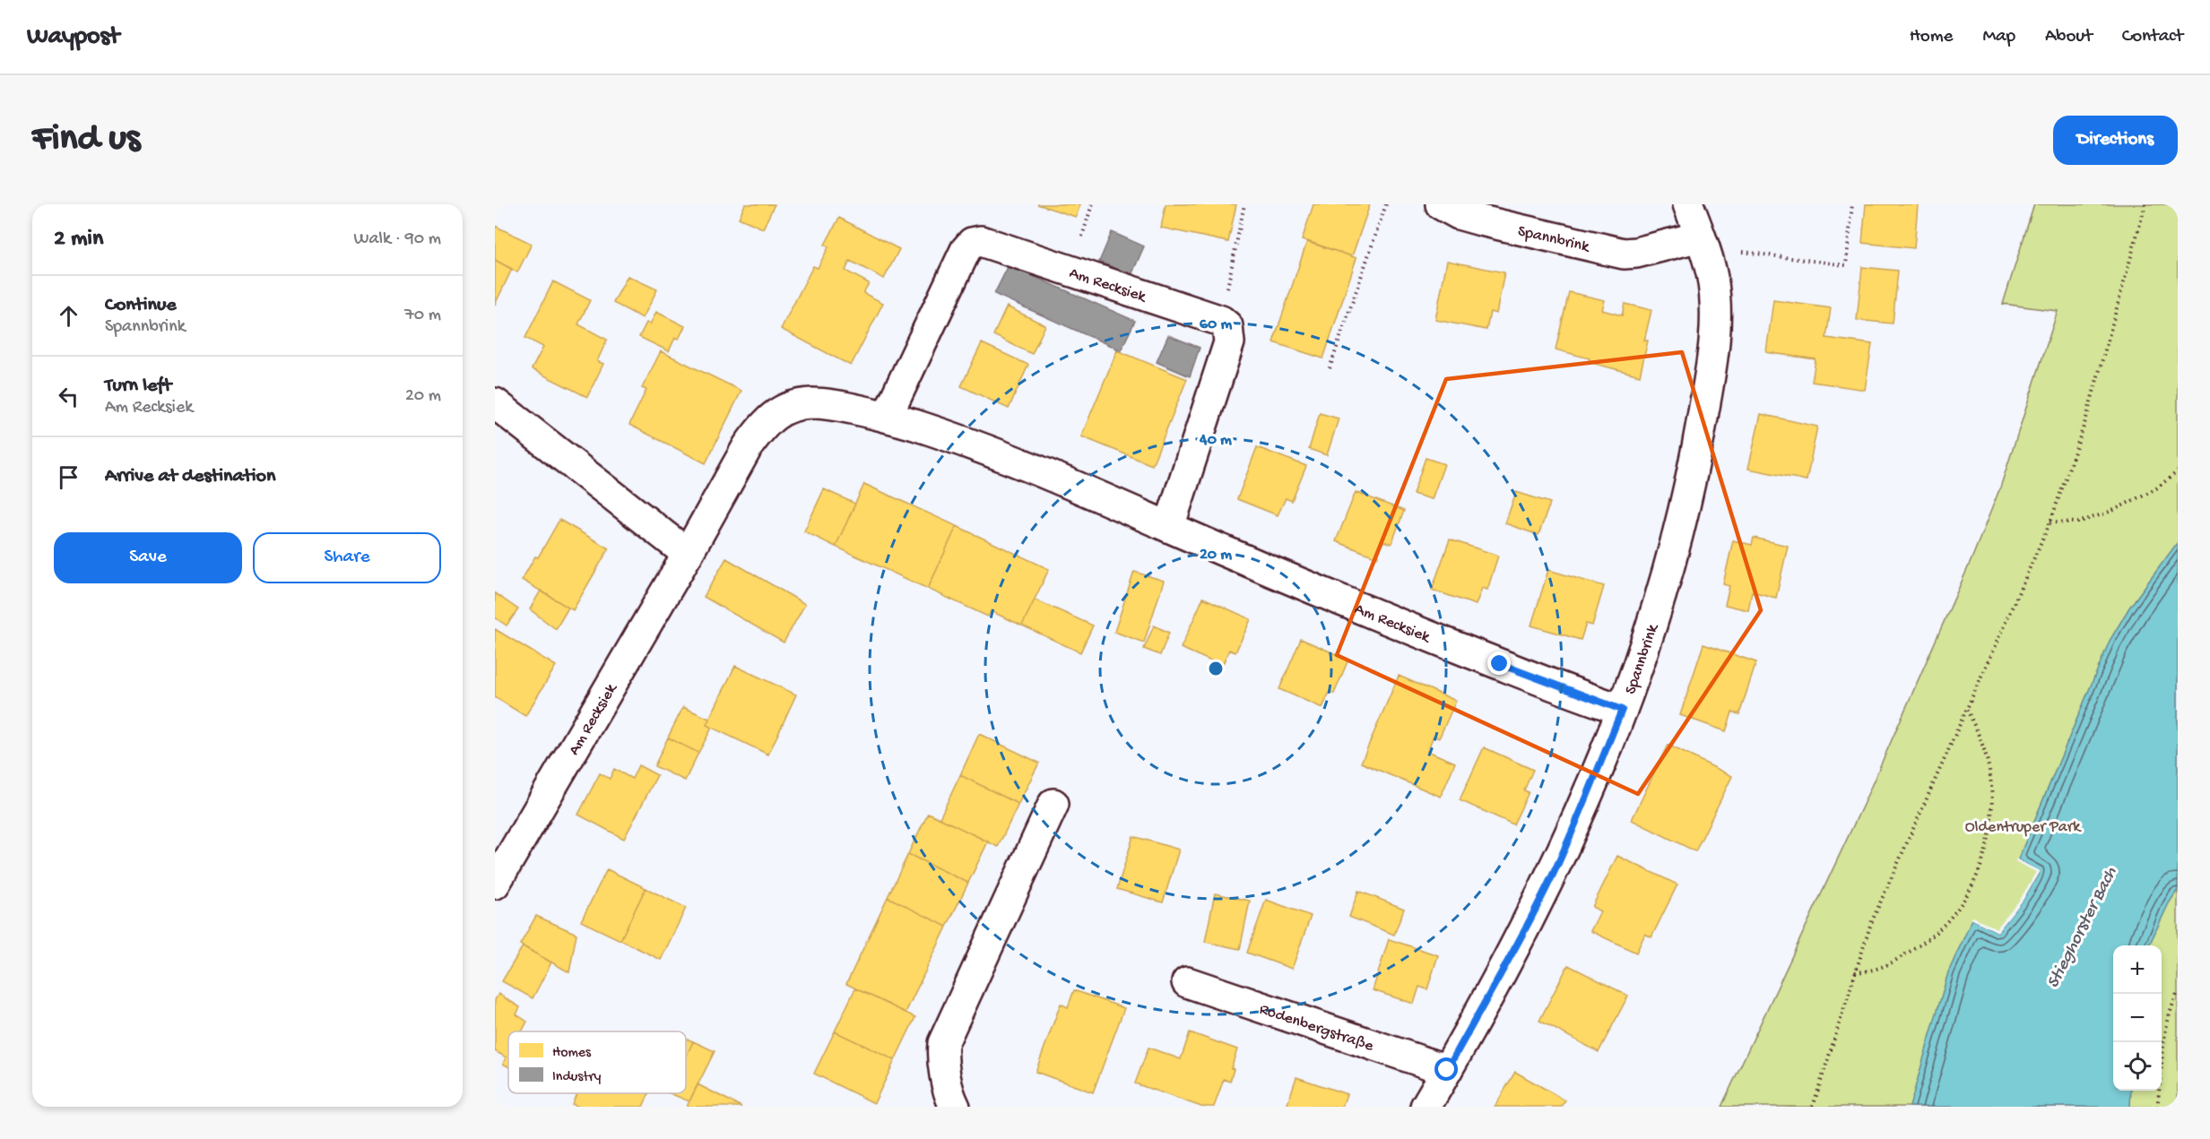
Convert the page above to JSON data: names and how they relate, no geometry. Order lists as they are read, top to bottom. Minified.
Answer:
{"streets":{"street":["Spannbrink","Am Recksiek","Rodenbergstraße"]},"crossings":[["Spannbrink","Am Recksiek"],["Spannbrink","Rodenbergstraße"]],"water":["Stieghorster Bach"],"parks":["Oldentruper Park"],"legend":["Homes","Industry"],"page":{"header":"Waypost","nav":["Home","Map","About","Contact"],"buttons":["Directions",["Save","Share"]],"title":"Find us","heading":["2 min","Walk · 90 m"],"list":[["Continue","Spannbrink","70 m"],["Turn left","Am Recksiek","20 m"],"Arrive at destination"],"map_buttons":["+","−"]},"rings":["60 m","40 m","20 m"]}
